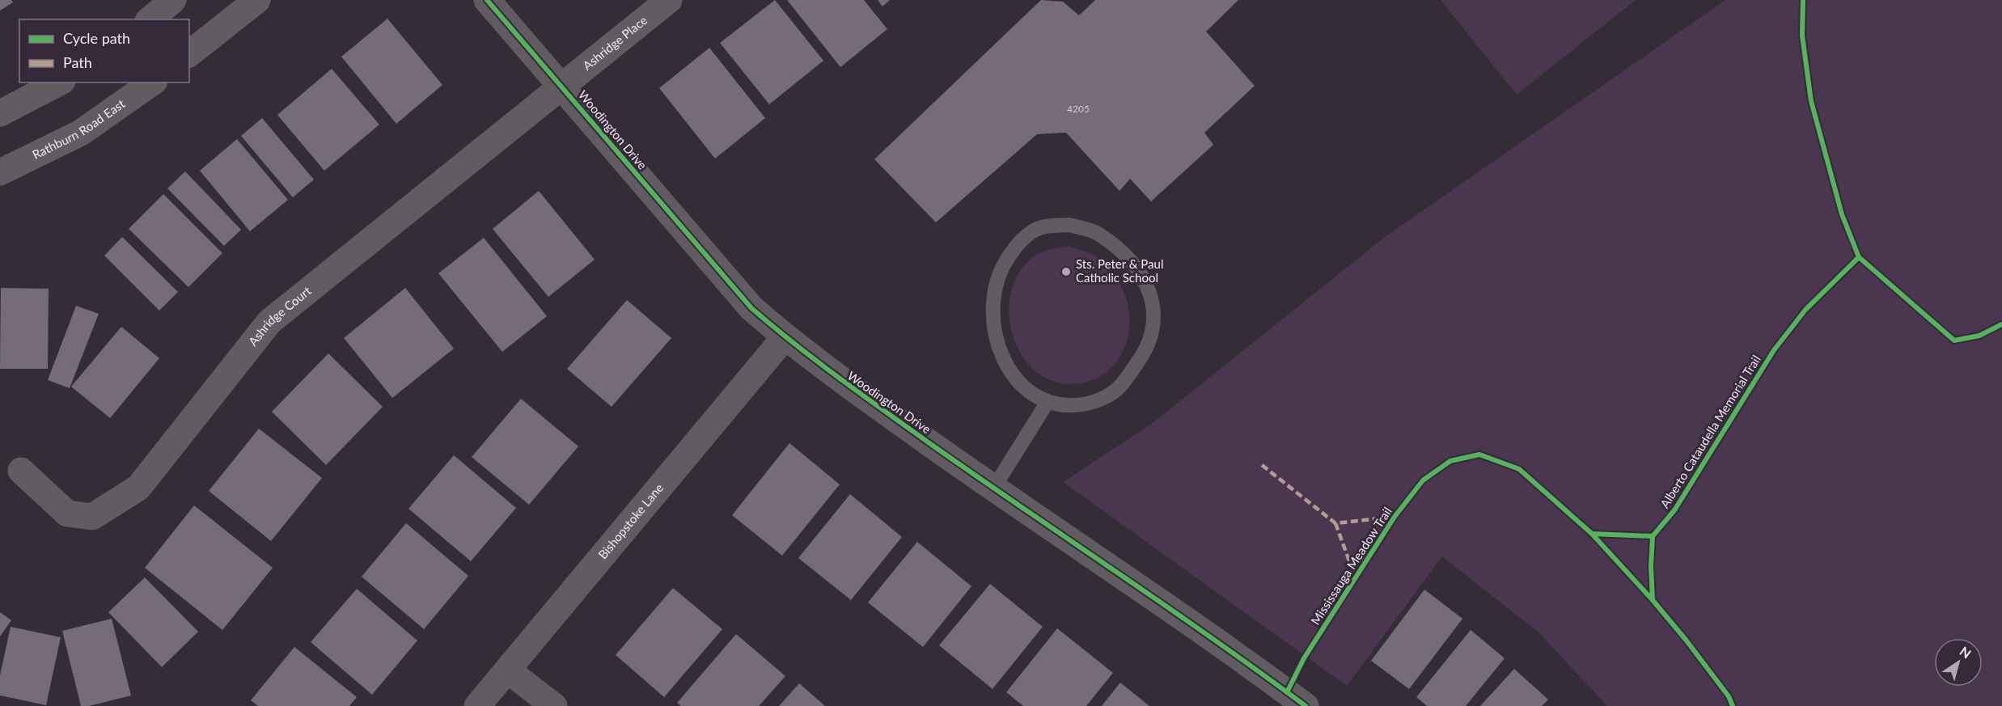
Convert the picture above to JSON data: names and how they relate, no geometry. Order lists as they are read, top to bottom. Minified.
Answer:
{"streets":{"street":["Ashridge Place","Rathburn Road East","Woodington Drive","Ashridge Court","Bishopstoke Lane"],"cycle path":["Alberto Cataudella Memorial Trail","Mississauga Meadow Trail"]},"crossings":[["Ashridge Place","Woodington Drive"],["Ashridge Place","Ashridge Court"],["Woodington Drive","Ashridge Court"],["Woodington Drive","Bishopstoke Lane"]],"places":["Sts. Peter & Paul Catholic School"],"house_numbers":["4205"],"legend":["Cycle path","Path"],"north":"top right"}
